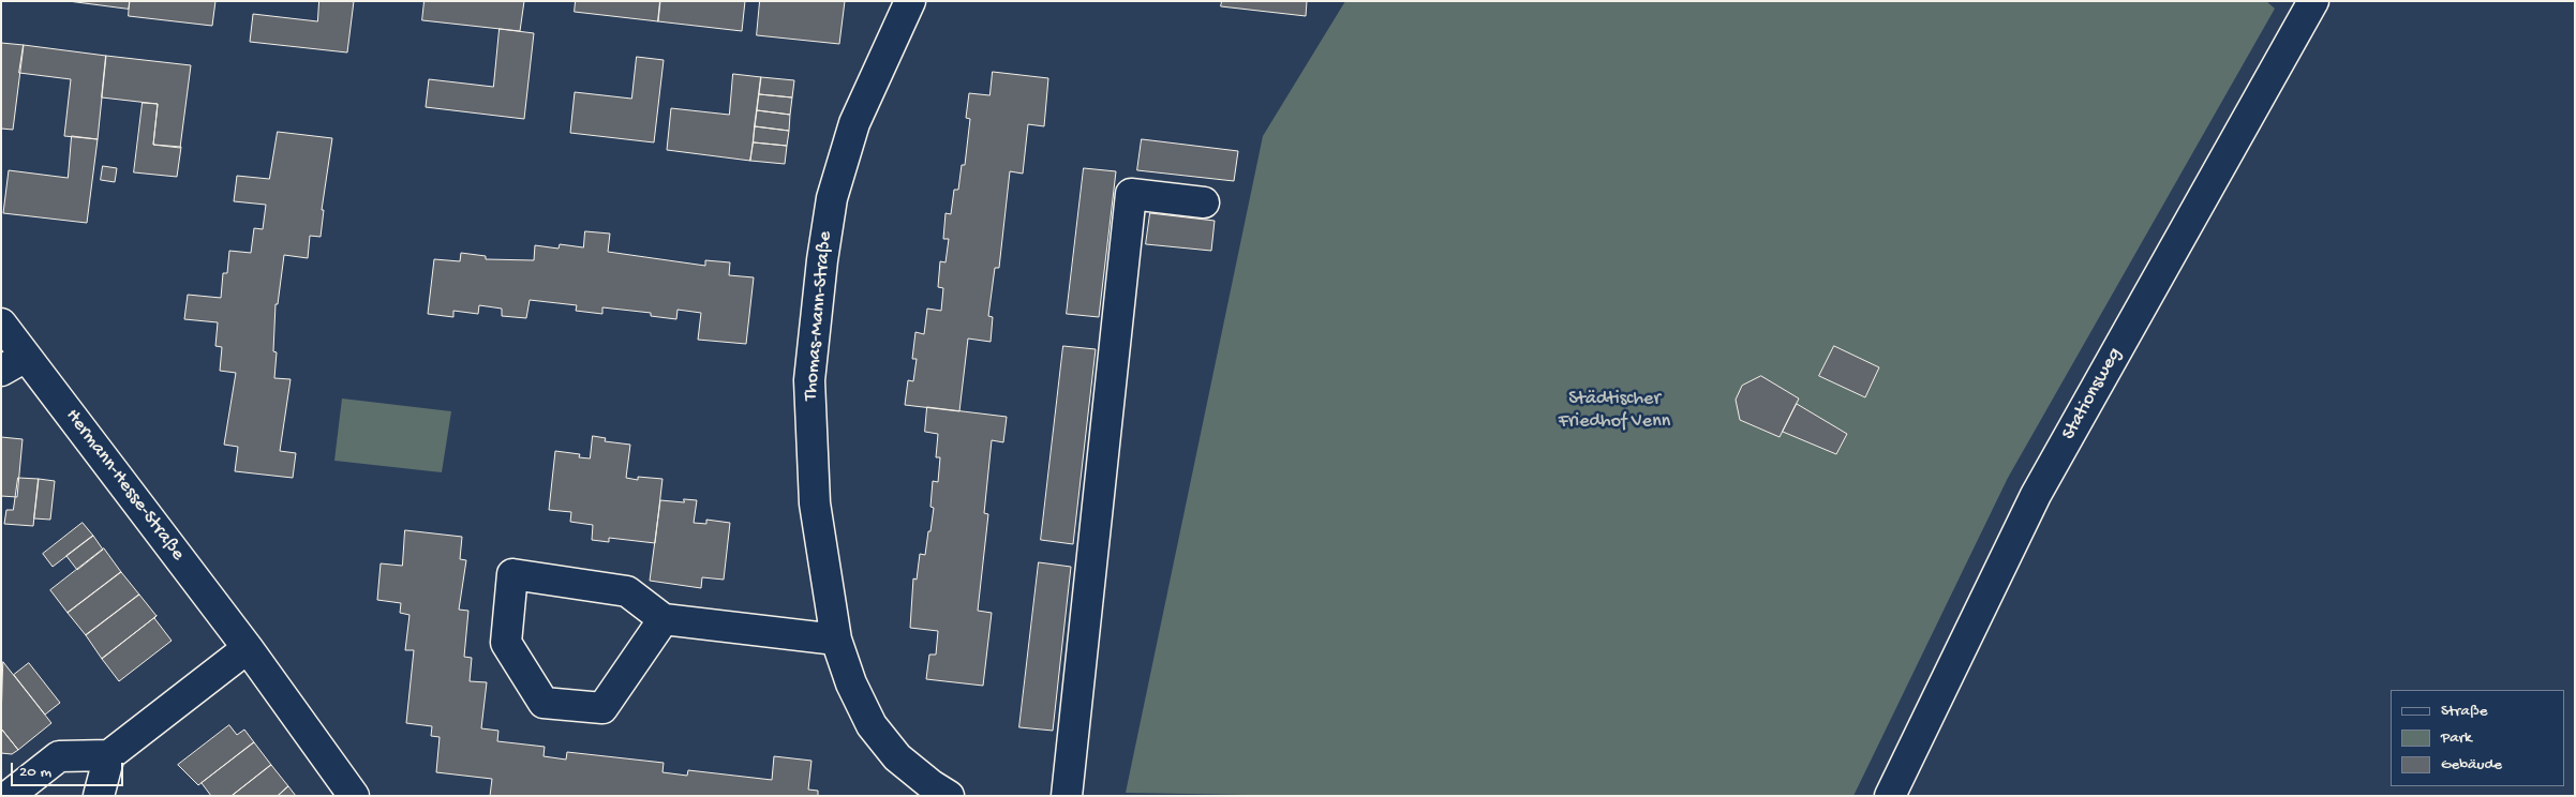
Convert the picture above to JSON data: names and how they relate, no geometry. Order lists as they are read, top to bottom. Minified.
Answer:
{"streets":{"street":["Thomas-Mann-Straße","Stationsweg","Hermann-Hesse-Straße"]},"parks":["Städtischer Friedhof Venn"],"legend":["Straße","Park","Gebäude"],"scale_bar":"20 m"}
